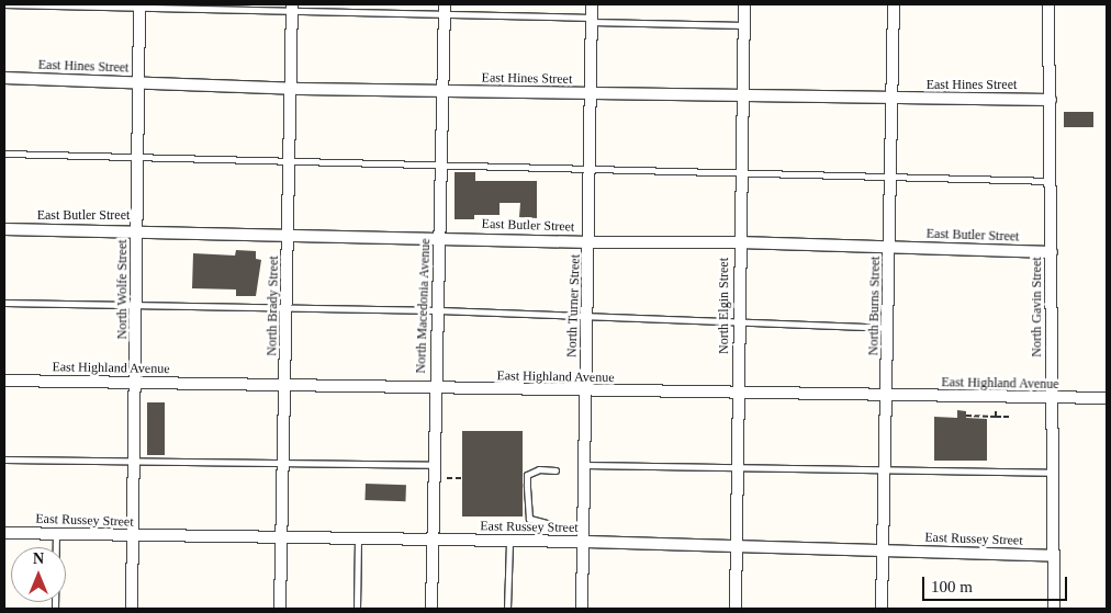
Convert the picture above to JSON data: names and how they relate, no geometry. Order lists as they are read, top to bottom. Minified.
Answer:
{"streets":{"street":["East Hines Street","East Butler Street","North Wolfe Street","North Brady Street","North Macedonia Avenue","North Turner Street","North Elgin Street","North Burns Street","North Gavin Street","East Highland Avenue","East Russey Street"]},"crossings":[["East Hines Street","North Wolfe Street"],["East Hines Street","North Brady Street"],["East Hines Street","North Macedonia Avenue"],["East Hines Street","North Turner Street"],["East Hines Street","North Elgin Street"],["East Hines Street","North Burns Street"],["East Hines Street","North Gavin Street"],["East Butler Street","North Wolfe Street"],["East Butler Street","North Brady Street"],["East Butler Street","North Macedonia Avenue"],["East Butler Street","North Turner Street"],["East Butler Street","North Elgin Street"],["East Butler Street","North Burns Street"],["East Butler Street","North Gavin Street"],["North Wolfe Street","East Highland Avenue"],["North Wolfe Street","East Russey Street"],["North Brady Street","East Highland Avenue"],["North Brady Street","East Russey Street"],["North Macedonia Avenue","East Highland Avenue"],["North Macedonia Avenue","East Russey Street"],["North Turner Street","East Highland Avenue"],["North Turner Street","East Russey Street"],["North Elgin Street","East Highland Avenue"],["North Elgin Street","East Russey Street"],["North Burns Street","East Highland Avenue"],["North Burns Street","East Russey Street"],["North Gavin Street","East Highland Avenue"],["North Gavin Street","East Russey Street"]],"scale_bar":"100 m","north":"top"}
